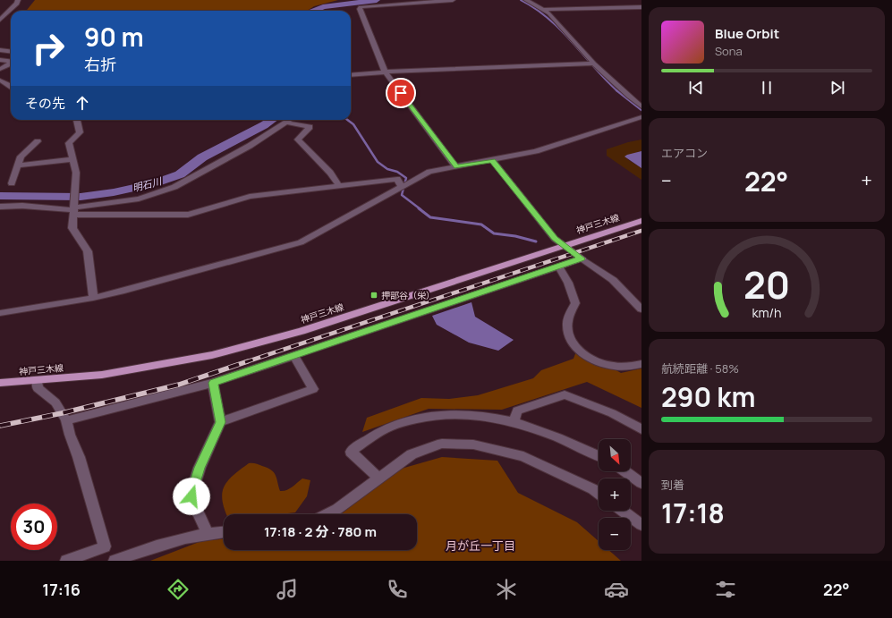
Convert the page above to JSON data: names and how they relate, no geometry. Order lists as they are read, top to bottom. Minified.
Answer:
{"streets":{"main road":["神戸三木線"]},"districts":["月が丘一丁目"],"water":["明石川"],"places":{"transit":["押部谷（栄）"]},"north":"bottom right","page":{"turn":["90 m","右折"],"song":["Blue Orbit","Sona"],"then":"その先","tile":["エアコン",["航続距離 · 58%","290 km"],["到着","17:18"]],"heat":["−","22°","+"],"map_buttons":["+","−"],"limit":"30","trip":"17:18 · 2 分 · 780 m","tabs":["17:16","22°"],"gauge":["20","km/h"]}}
